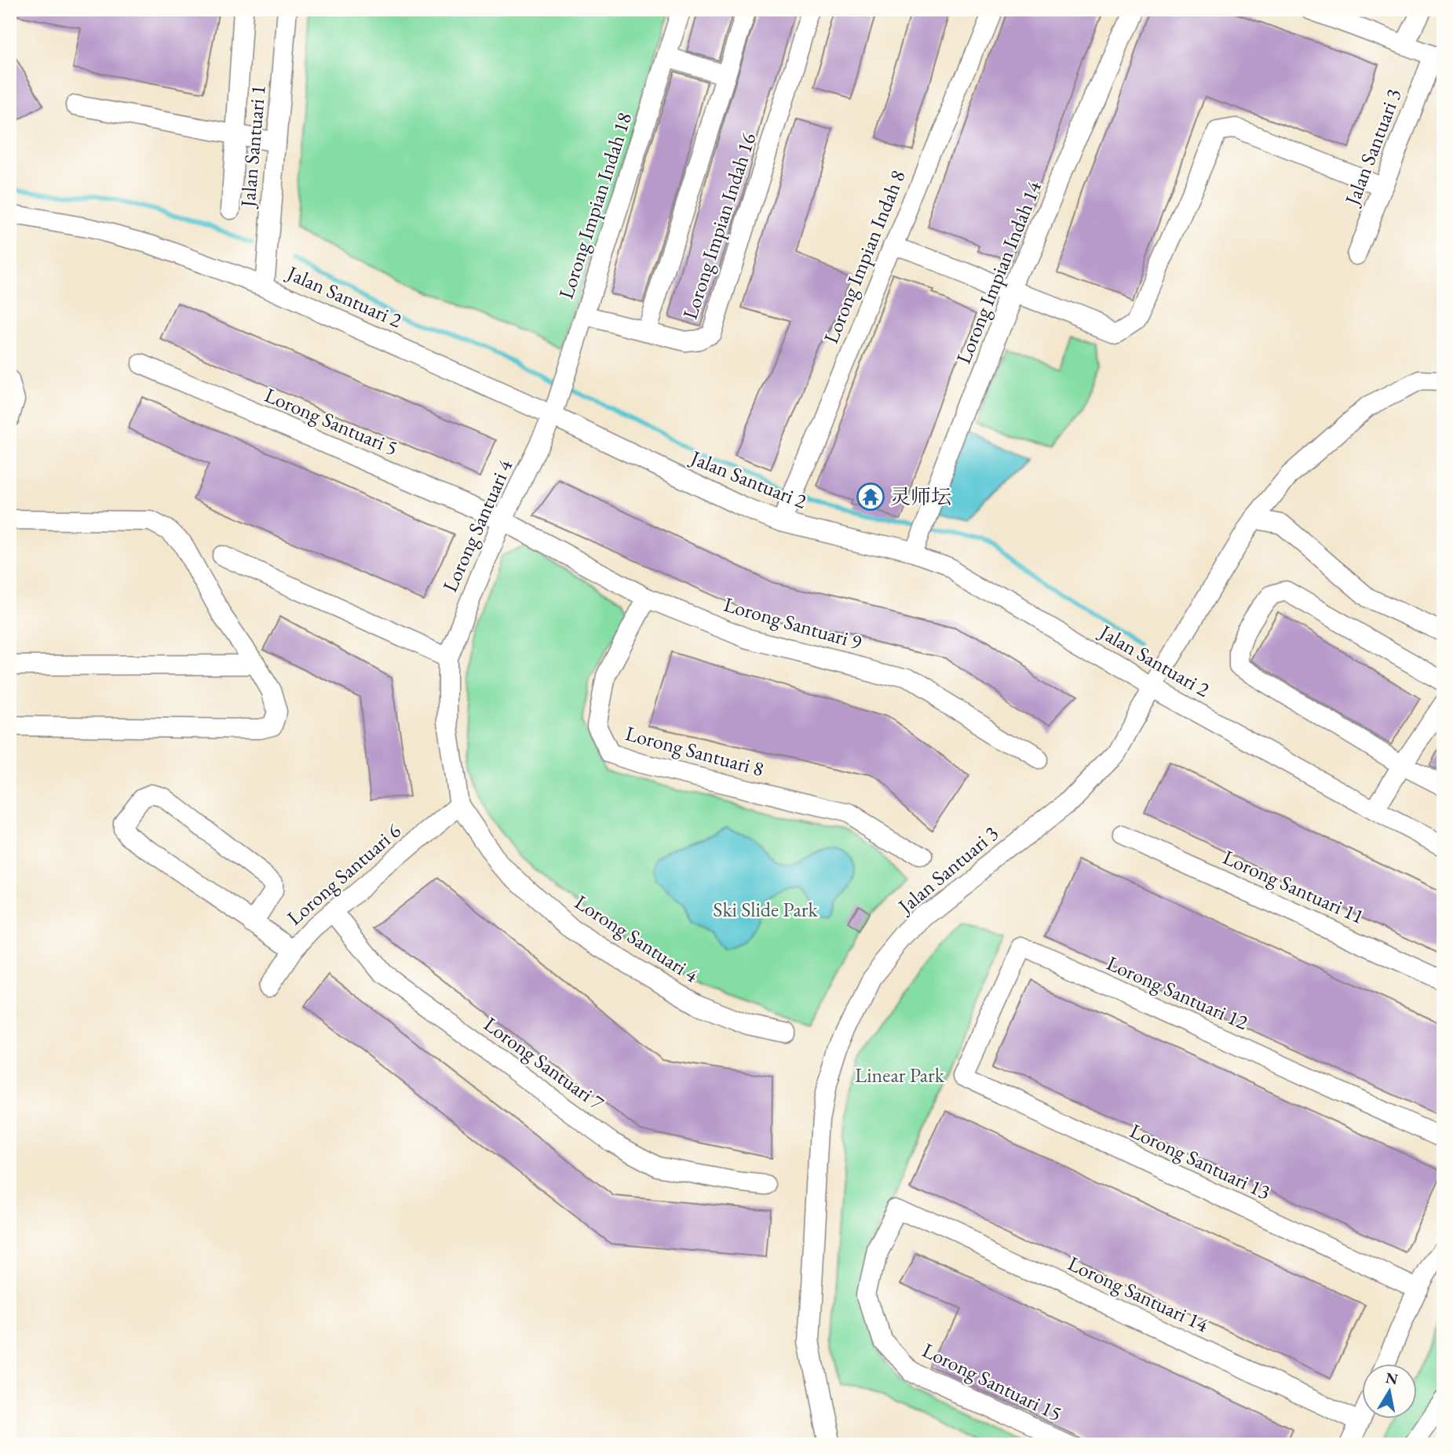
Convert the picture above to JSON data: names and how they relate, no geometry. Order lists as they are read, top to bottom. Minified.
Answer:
{"streets":{"street":["Jalan Santuari 1","Jalan Santuari 3","Lorong Impian Indah 18","Lorong Impian Indah 16","Lorong Impian Indah 8","Lorong Impian Indah 14","Jalan Santuari 2","Lorong Santuari 5","Lorong Santuari 4","Lorong Santuari 9","Lorong Santuari 8","Lorong Santuari 6","Lorong Santuari 11","Lorong Santuari 12","Lorong Santuari 7","Lorong Santuari 13","Lorong Santuari 14","Lorong Santuari 15"]},"crossings":[["Jalan Santuari 1","Jalan Santuari 2"],["Jalan Santuari 3","Jalan Santuari 2"],["Lorong Impian Indah 18","Lorong Impian Indah 16"],["Lorong Impian Indah 18","Jalan Santuari 2"],["Lorong Impian Indah 18","Lorong Santuari 4"],["Lorong Impian Indah 8","Jalan Santuari 2"],["Lorong Impian Indah 14","Jalan Santuari 2"],["Jalan Santuari 2","Lorong Santuari 4"],["Lorong Santuari 5","Lorong Santuari 4"],["Lorong Santuari 5","Lorong Santuari 9"],["Lorong Santuari 4","Lorong Santuari 9"],["Lorong Santuari 4","Lorong Santuari 6"],["Lorong Santuari 9","Lorong Santuari 8"],["Lorong Santuari 6","Lorong Santuari 7"],["Lorong Santuari 12","Lorong Santuari 13"],["Lorong Santuari 14","Lorong Santuari 15"]],"parks":["Ski Slide Park","Linear Park"],"places":{"temple":["灵师坛"]},"north":"top"}
